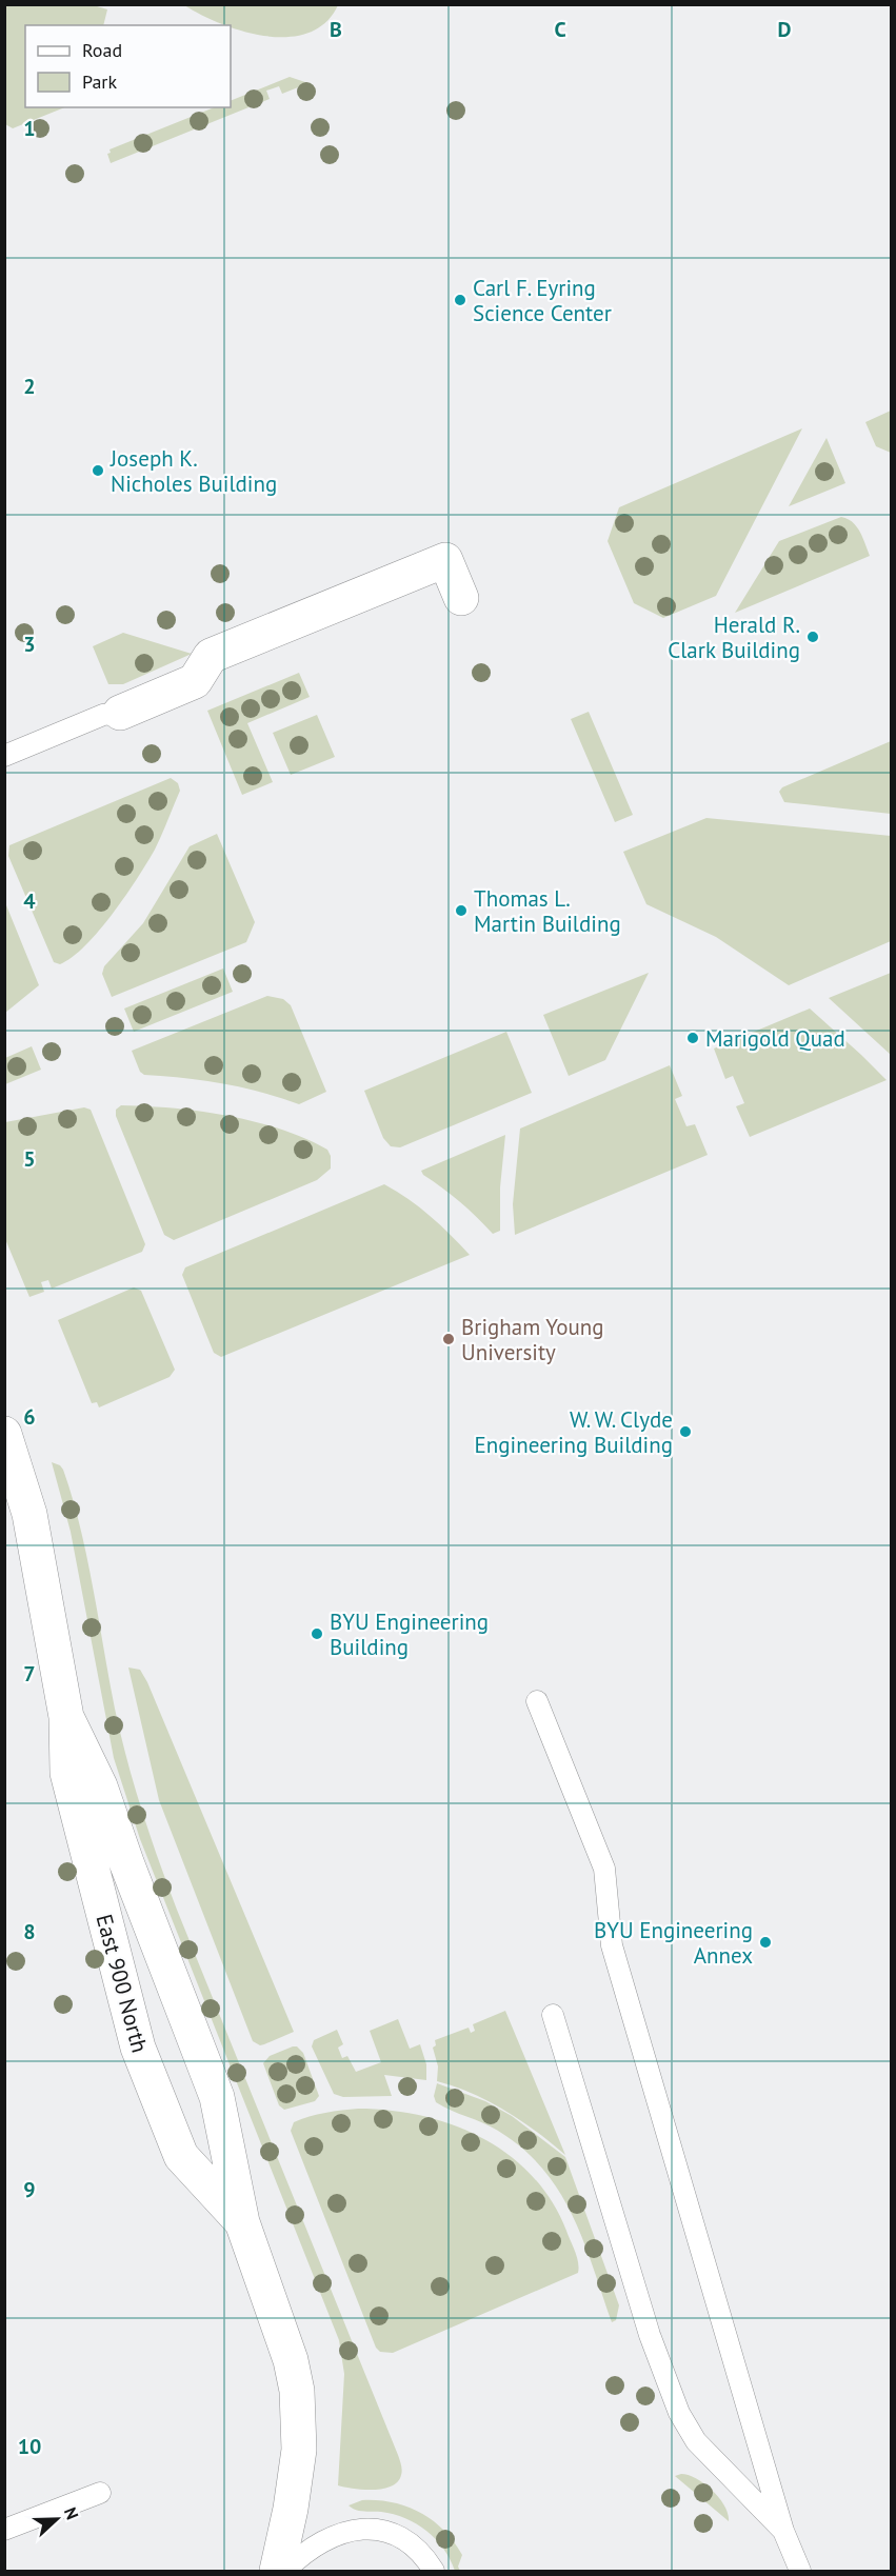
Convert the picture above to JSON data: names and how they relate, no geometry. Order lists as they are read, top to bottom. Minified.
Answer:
{"streets":{"street":["East 900 North"]},"places":["Carl F. Eyring Science Center","Joseph K. Nicholes Building","Herald R. Clark Building","Thomas L. Martin Building","Marigold Quad","Brigham Young University","W. W. Clyde Engineering Building","BYU Engineering Building","BYU Engineering Annex"],"legend":["Road","Park"],"north":"right","grid":{"columns":["B","C","D"],"rows":["1","2","3","4","5","6","7","8","9","10"]}}
